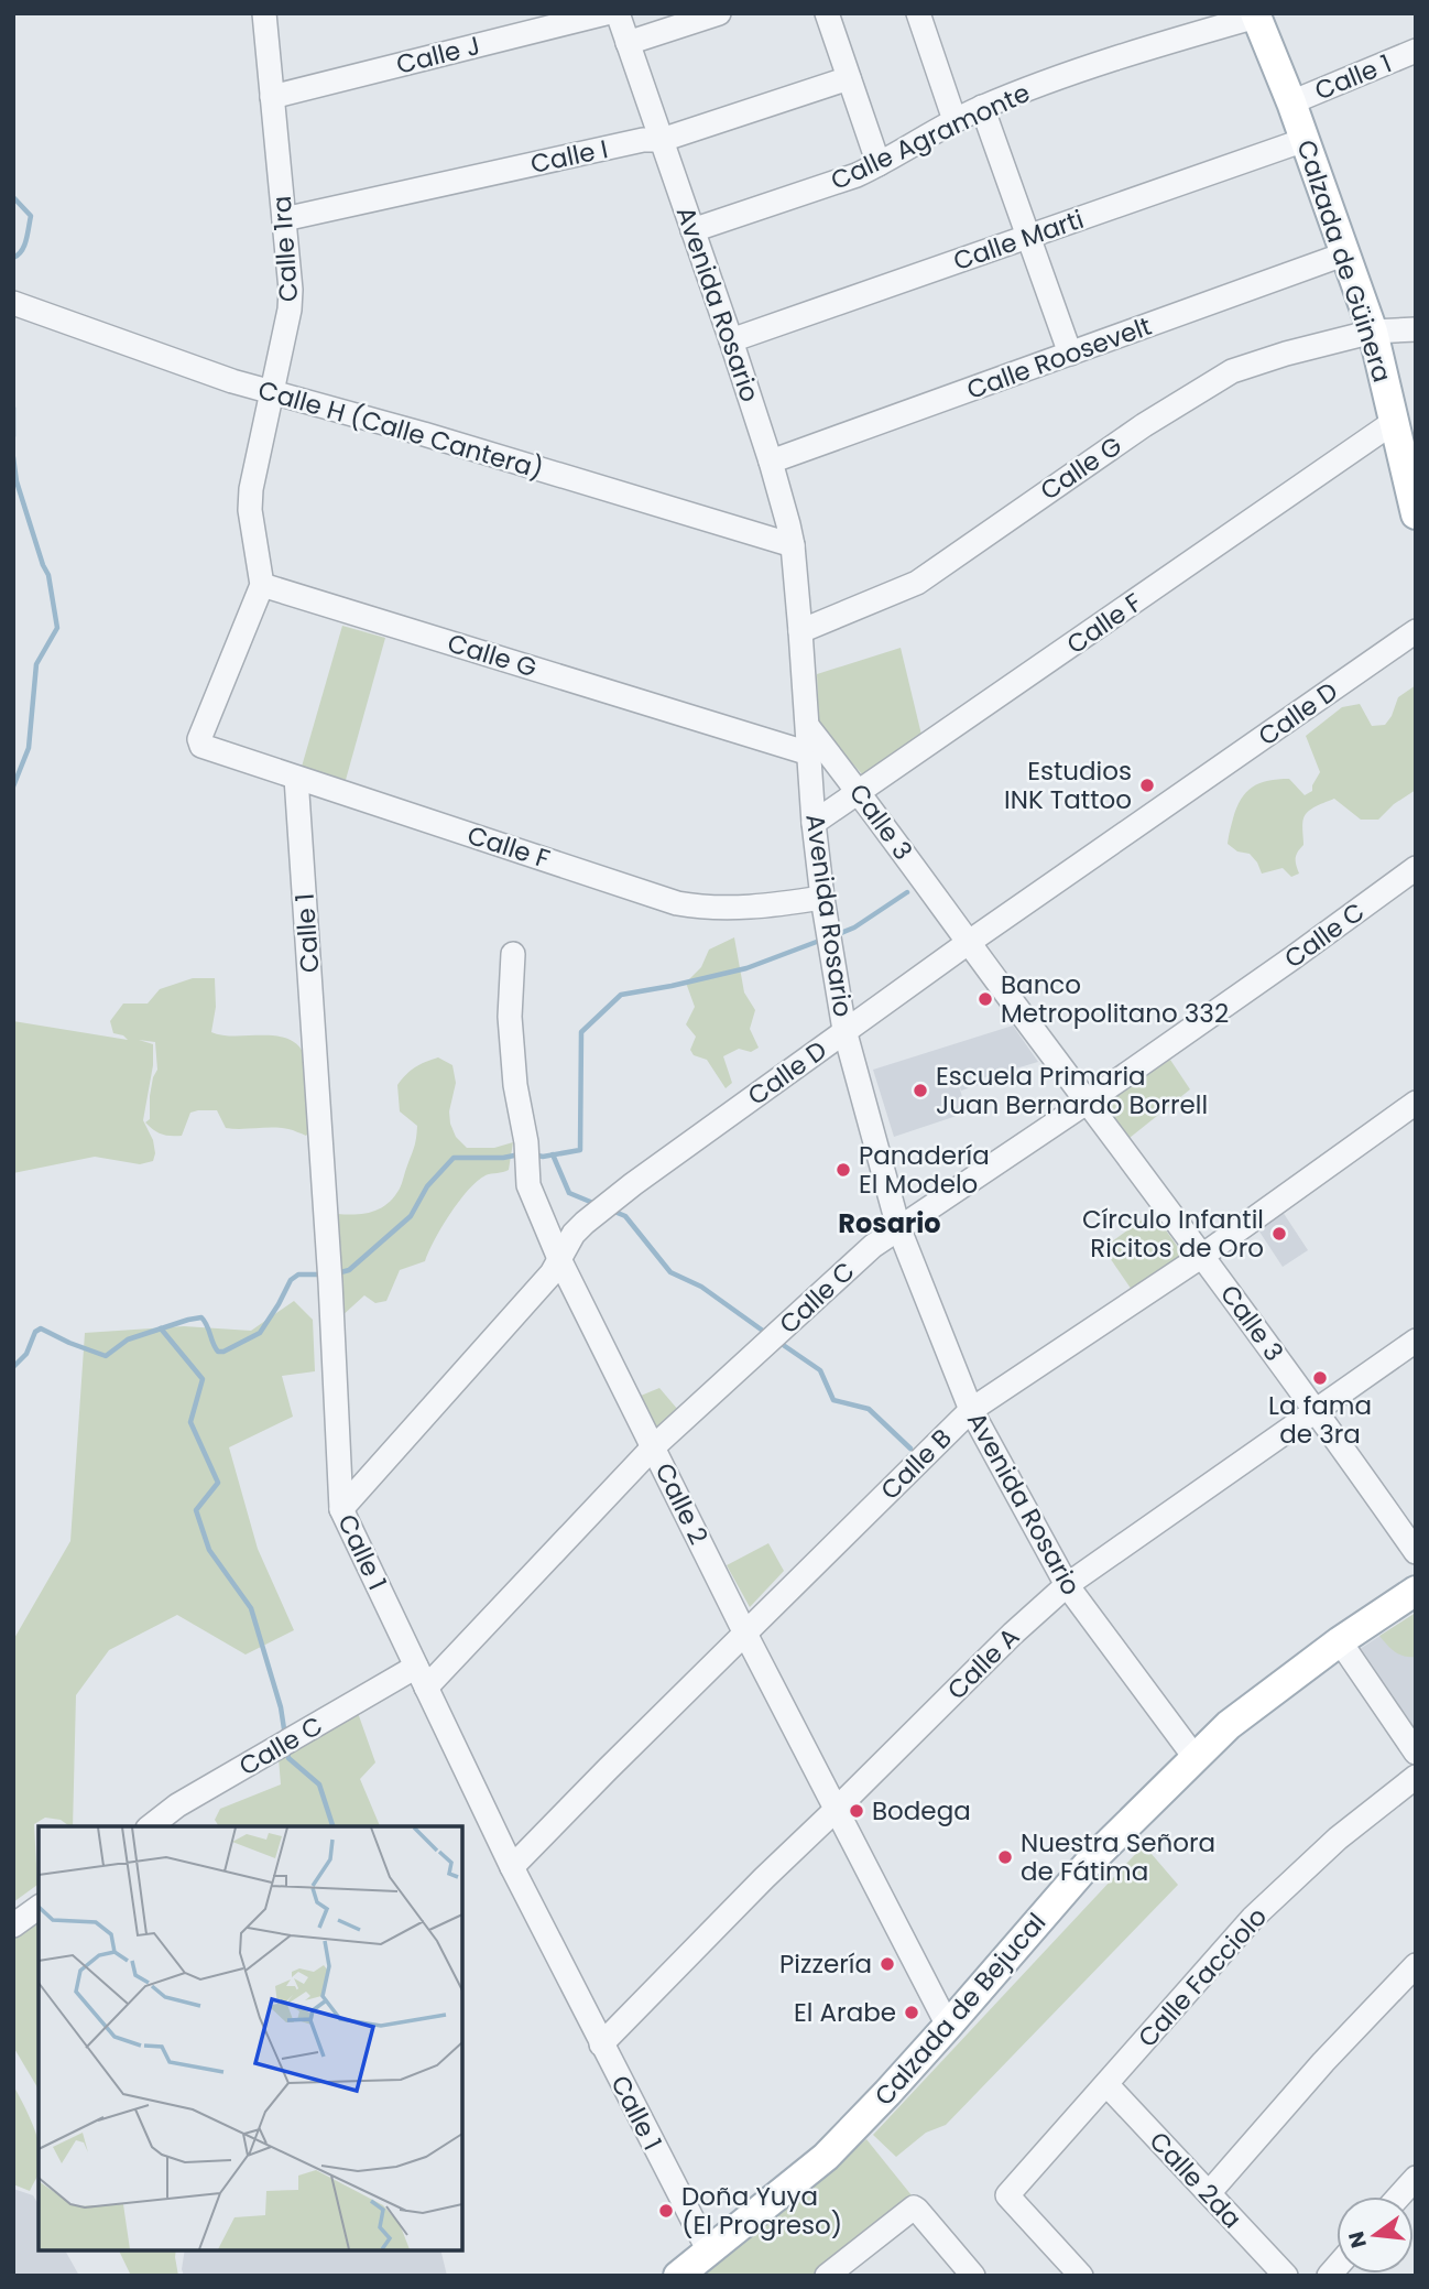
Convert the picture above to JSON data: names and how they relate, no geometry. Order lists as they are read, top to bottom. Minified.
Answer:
{"streets":{"main road":["Calzada de Güinera","Calzada de Bejucal"],"street":["Calle J","Calle 1","Calle Agramonte","Calle I","Calle Marti","Calle 1ra","Avenida Rosario","Calle Roosevelt","Calle H (Calle Cantera)","Calle G","Calle F","Calle D","Calle 3","Calle C","Calle B","Calle 2","Calle A","Calle Facciolo","Calle 2da"]},"crossings":[["Calle J","Calle 1ra"],["Calle 1","Calzada de Güinera"],["Calle 1","Calle F"],["Calle 1","Calle D"],["Calle 1","Calle C"],["Calle 1","Calle B"],["Calle 1","Calle A"],["Calle 1","Calzada de Bejucal"],["Calle Agramonte","Calzada de Güinera"],["Calle Agramonte","Avenida Rosario"],["Calle I","Calle 1ra"],["Calle I","Avenida Rosario"],["Calle Marti","Calzada de Güinera"],["Calle Marti","Avenida Rosario"],["Calle 1ra","Calle H (Calle Cantera)"],["Calle 1ra","Calle G"],["Calle 1ra","Calle F"],["Calzada de Güinera","Calle Roosevelt"],["Calzada de Güinera","Calle G"],["Calzada de Güinera","Calle F"],["Avenida Rosario","Calle Roosevelt"],["Avenida Rosario","Calle H (Calle Cantera)"],["Avenida Rosario","Calle G"],["Avenida Rosario","Calle F"],["Avenida Rosario","Calle D"],["Avenida Rosario","Calle 3"],["Avenida Rosario","Calle C"],["Avenida Rosario","Calle B"],["Avenida Rosario","Calle A"],["Avenida Rosario","Calzada de Bejucal"],["Calle G","Calle F"],["Calle F","Calle 3"],["Calle D","Calle 3"],["Calle D","Calle 2"],["Calle 3","Calle C"],["Calle 3","Calle B"],["Calle 3","Calle A"],["Calle C","Calle 2"],["Calle B","Calle 2"],["Calle 2","Calle A"],["Calle 2","Calzada de Bejucal"],["Calle Facciolo","Calle 2da"]],"districts":["Rosario"],"places":["Estudios INK Tattoo","Banco Metropolitano 332","Escuela Primaria Juan Bernardo Borrell","Panadería El Modelo","Círculo Infantil Ricitos de Oro","La fama de 3ra","Bodega","Nuestra Señora de Fátima","Pizzería","El Arabe","Doña Yuya (El Progreso)"],"north":"left"}
